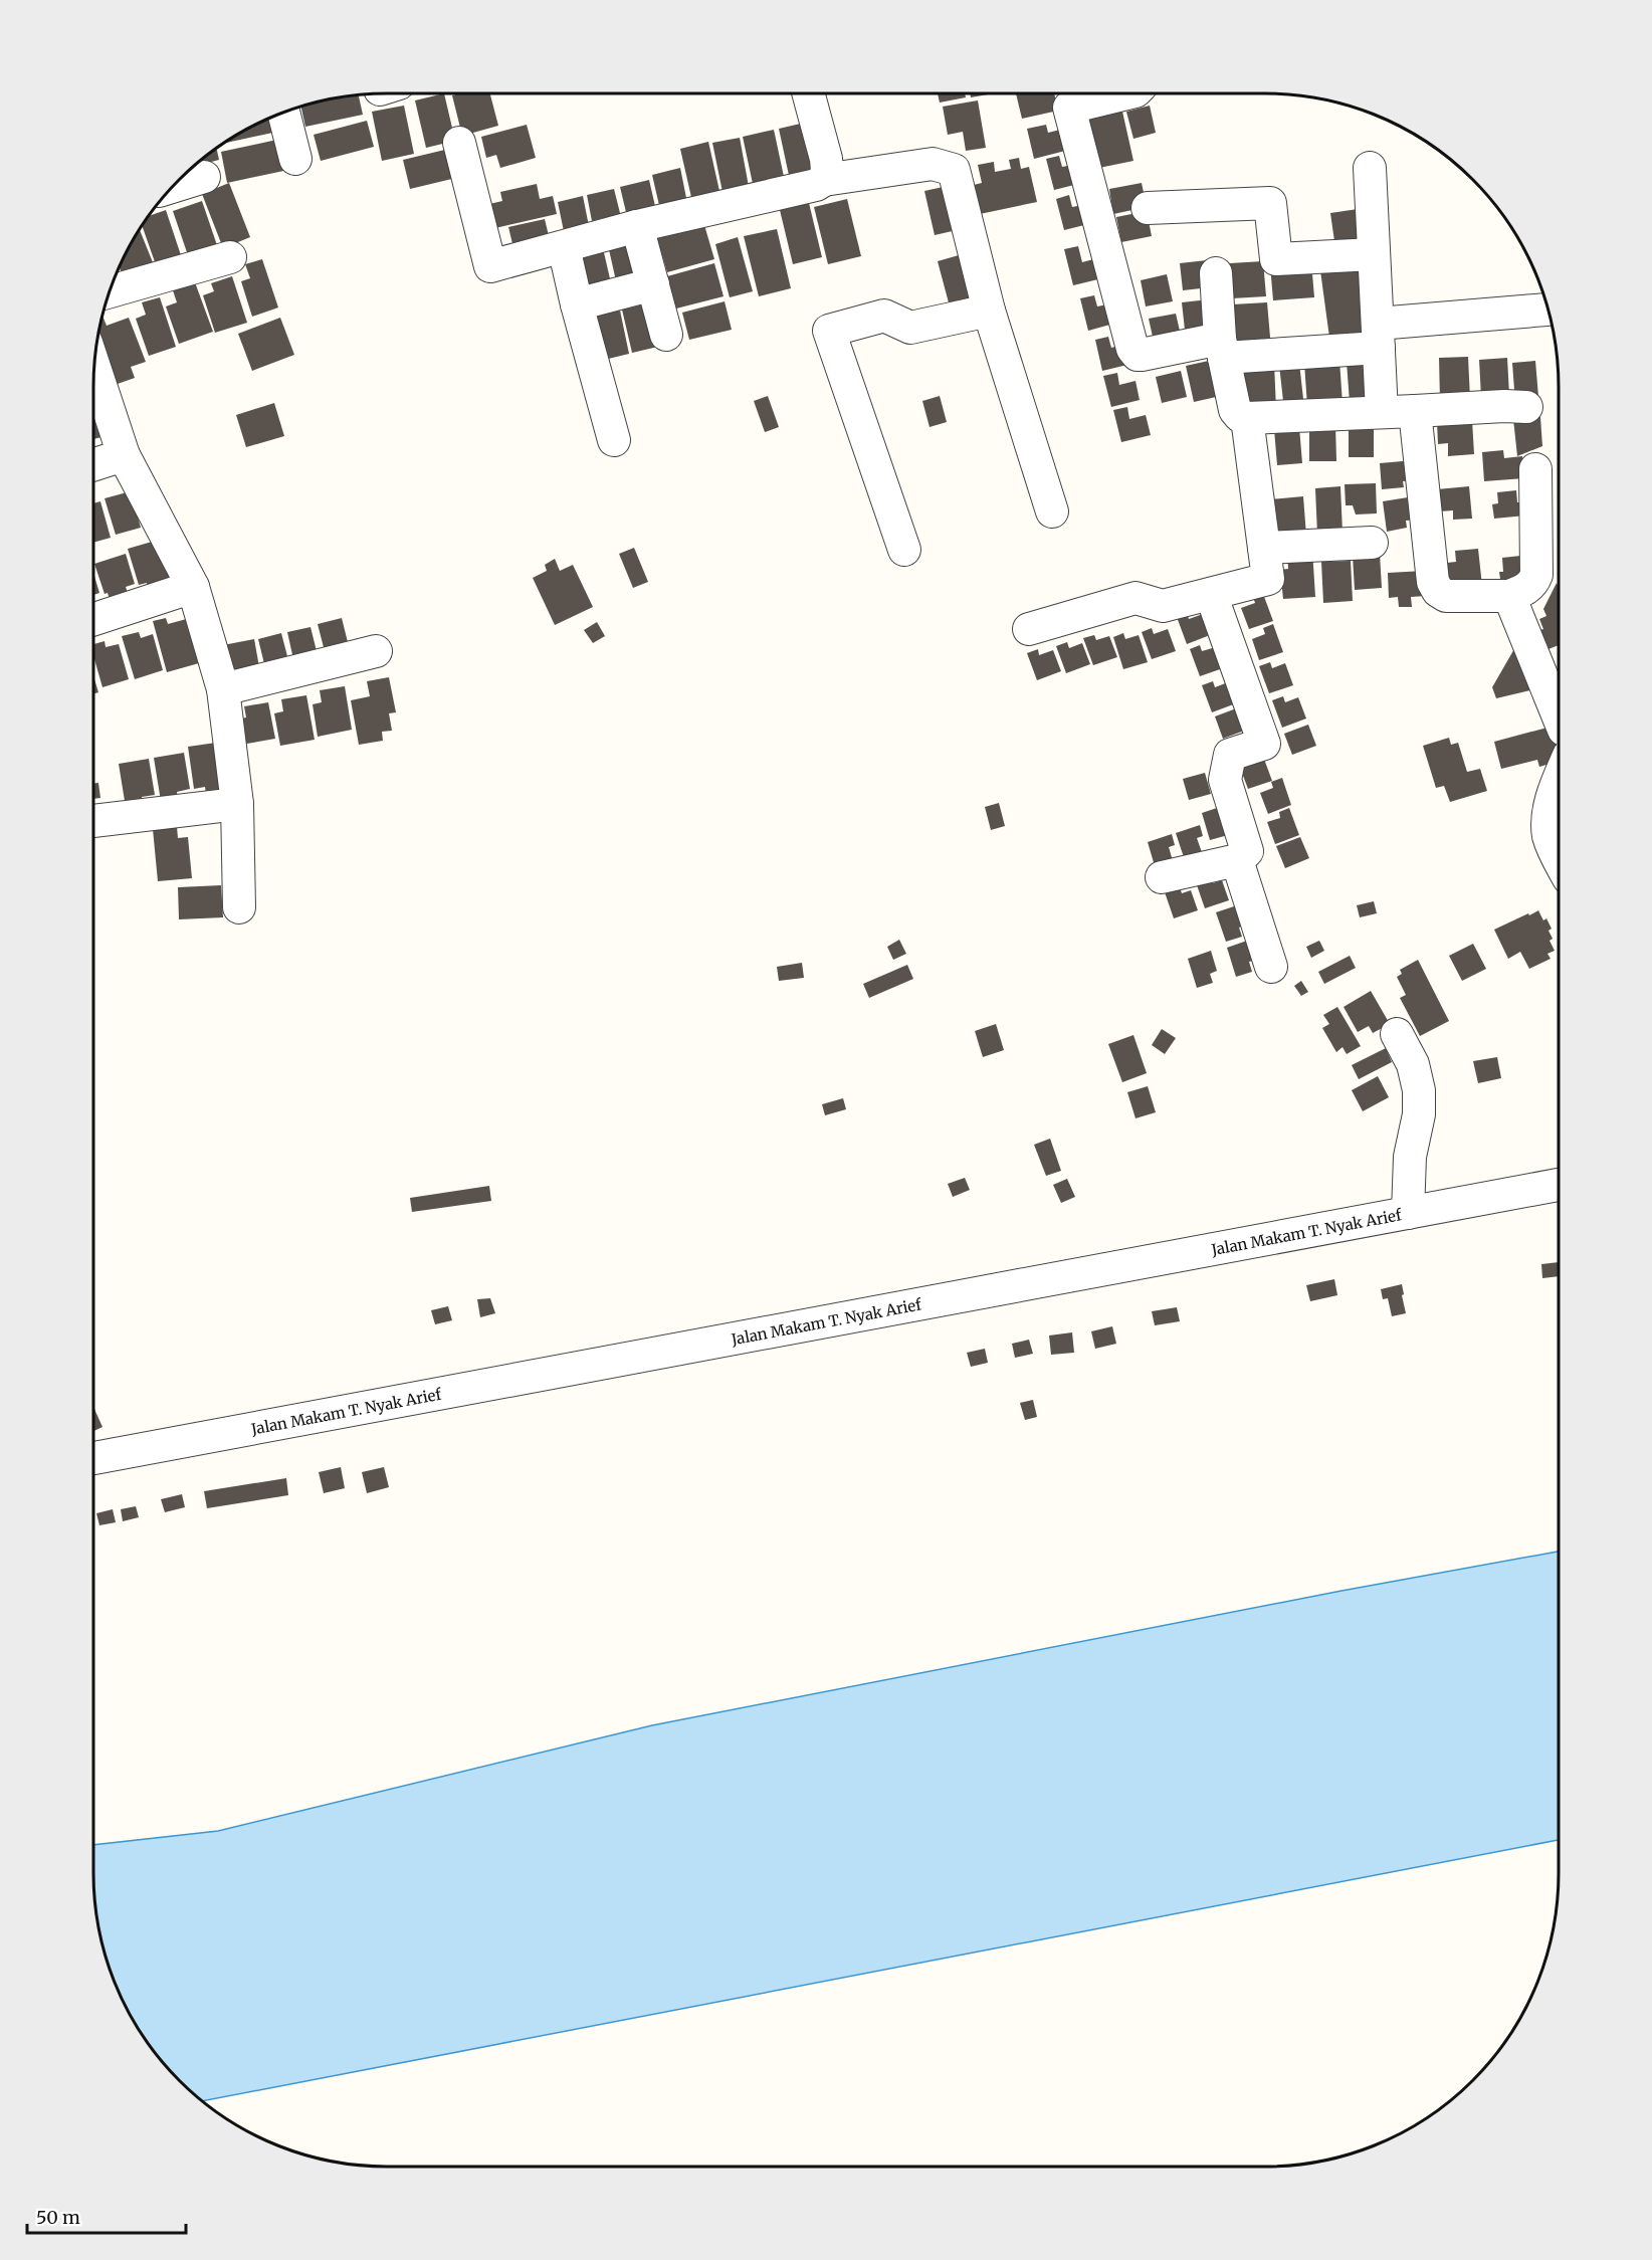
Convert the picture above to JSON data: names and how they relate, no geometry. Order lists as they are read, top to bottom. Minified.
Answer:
{"streets":{"street":["Jalan Makam T. Nyak Arief"]},"scale_bar":"50 m"}
